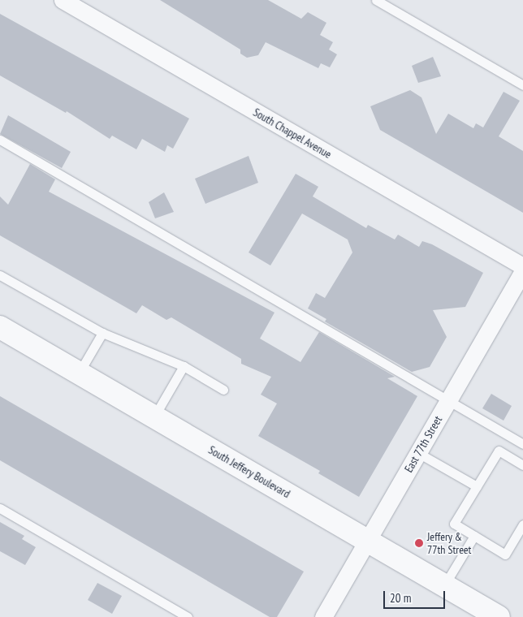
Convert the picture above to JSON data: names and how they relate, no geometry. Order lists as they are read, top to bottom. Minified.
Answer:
{"streets":{"street":["South Chappel Avenue","East 77th Street","South Jeffery Boulevard"]},"crossings":[["East 77th Street","South Jeffery Boulevard"]],"places":["Jeffery & 77th Street"],"scale_bar":"20 m"}
